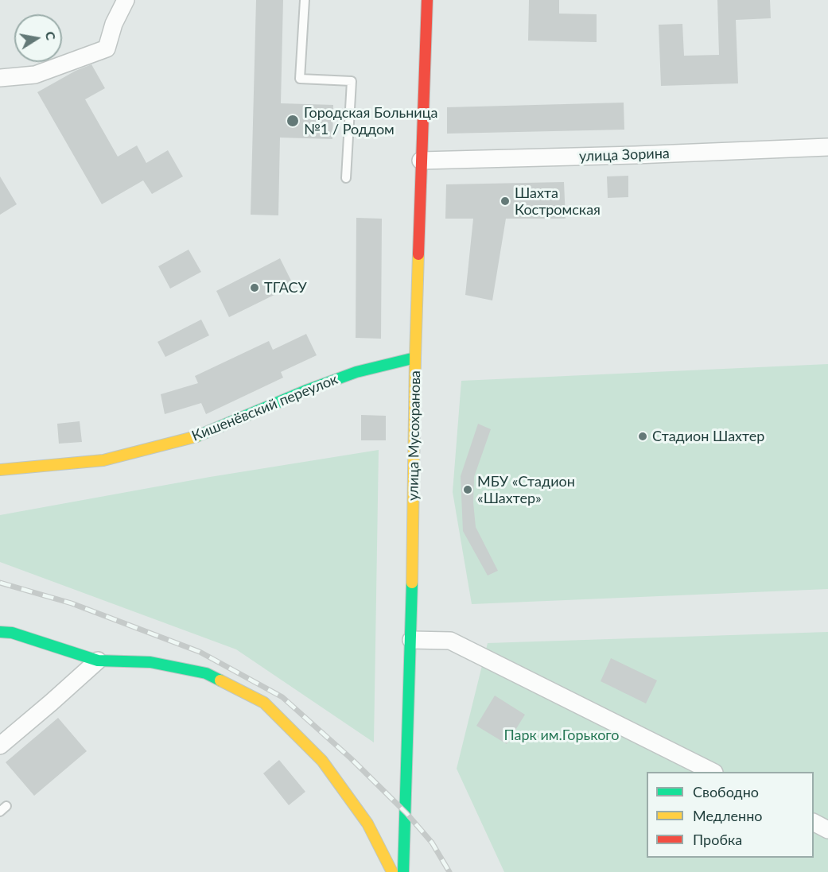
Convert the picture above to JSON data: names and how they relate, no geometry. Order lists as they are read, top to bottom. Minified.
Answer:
{"streets":{"street":["улица Зорина","Кишенёвский переулок","улица Мусохранова"]},"crossings":[["улица Зорина","улица Мусохранова"],["Кишенёвский переулок","улица Мусохранова"]],"parks":["Парк им.Горького"],"places":["Городская Больница №1 / Роддом","Шахта Костромская","ТГАСУ","Стадион Шахтер","МБУ «Стадион «Шахтер»"],"legend":["Свободно","Медленно","Пробка"],"north":"right"}
